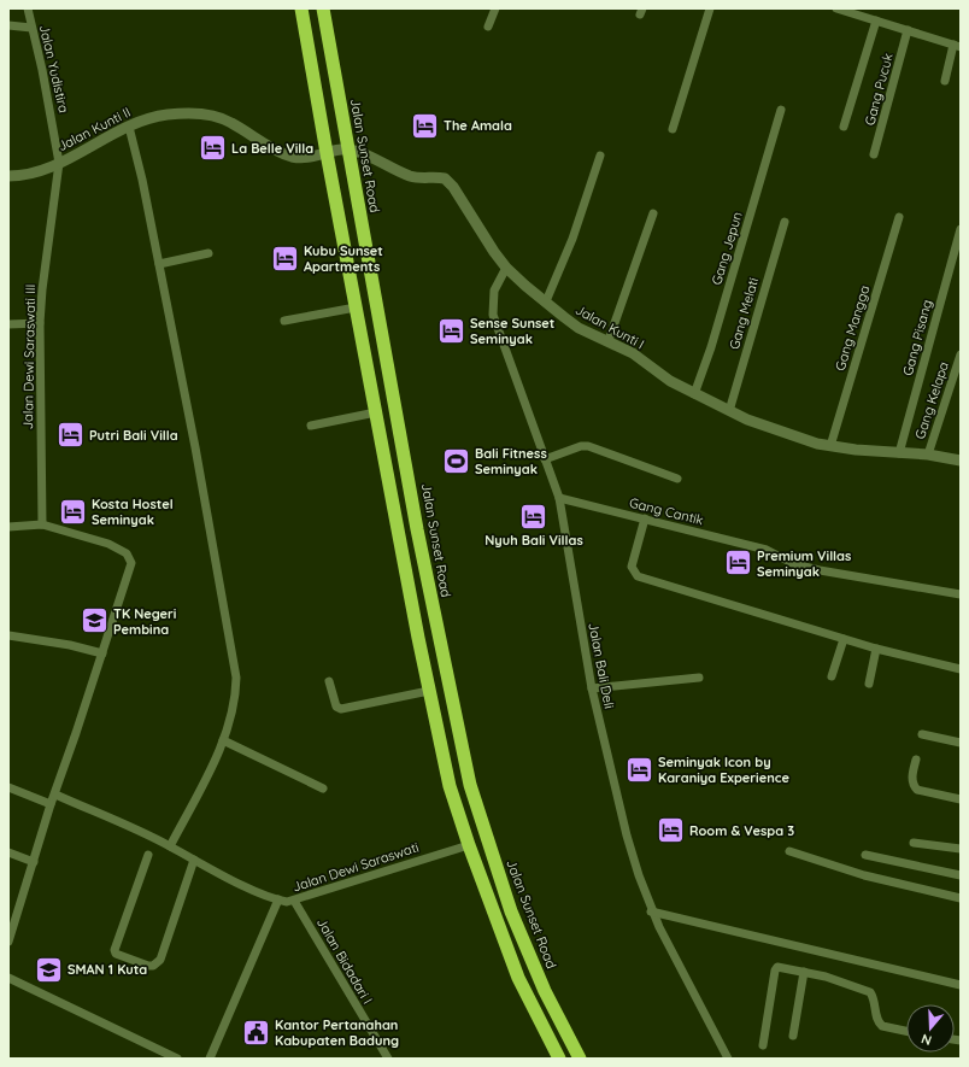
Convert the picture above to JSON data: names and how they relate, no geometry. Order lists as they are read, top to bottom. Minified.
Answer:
{"streets":{"highway":["Jalan Sunset Road"],"street":["Jalan Yudistira","Gang Pucuk","Jalan Kunti II","Gang Jepun","Gang Melati","Jalan Kunti I","Gang Mangga","Gang Pisang","Jalan Dewi Saraswati III","Gang Kelapa","Gang Cantik","Jalan Bali Deli","Jalan Dewi Saraswati","Jalan Bidadari I"]},"crossings":[["Jalan Yudistira","Jalan Kunti II"],["Jalan Yudistira","Jalan Dewi Saraswati III"],["Jalan Kunti II","Jalan Dewi Saraswati III"],["Jalan Sunset Road","Jalan Kunti I"],["Gang Jepun","Jalan Kunti I"],["Gang Melati","Jalan Kunti I"],["Jalan Kunti I","Gang Mangga"],["Jalan Kunti I","Gang Pisang"],["Jalan Kunti I","Gang Kelapa"],["Jalan Kunti I","Jalan Bali Deli"],["Gang Cantik","Jalan Bali Deli"],["Jalan Dewi Saraswati","Jalan Bidadari I"]],"places":{"hotel":["The Amala","La Belle Villa","Kubu Sunset Apartments","Sense Sunset Seminyak","Putri Bali Villa","Kosta Hostel Seminyak","Nyuh Bali Villas","Premium Villas Seminyak","Seminyak Icon by Karaniya Experience","Room & Vespa 3"],"sports":["Bali Fitness Seminyak"],"school or university":["TK Negeri Pembina","SMAN 1 Kuta"],"public building":["Kantor Pertanahan Kabupaten Badung"]},"north":"bottom"}
